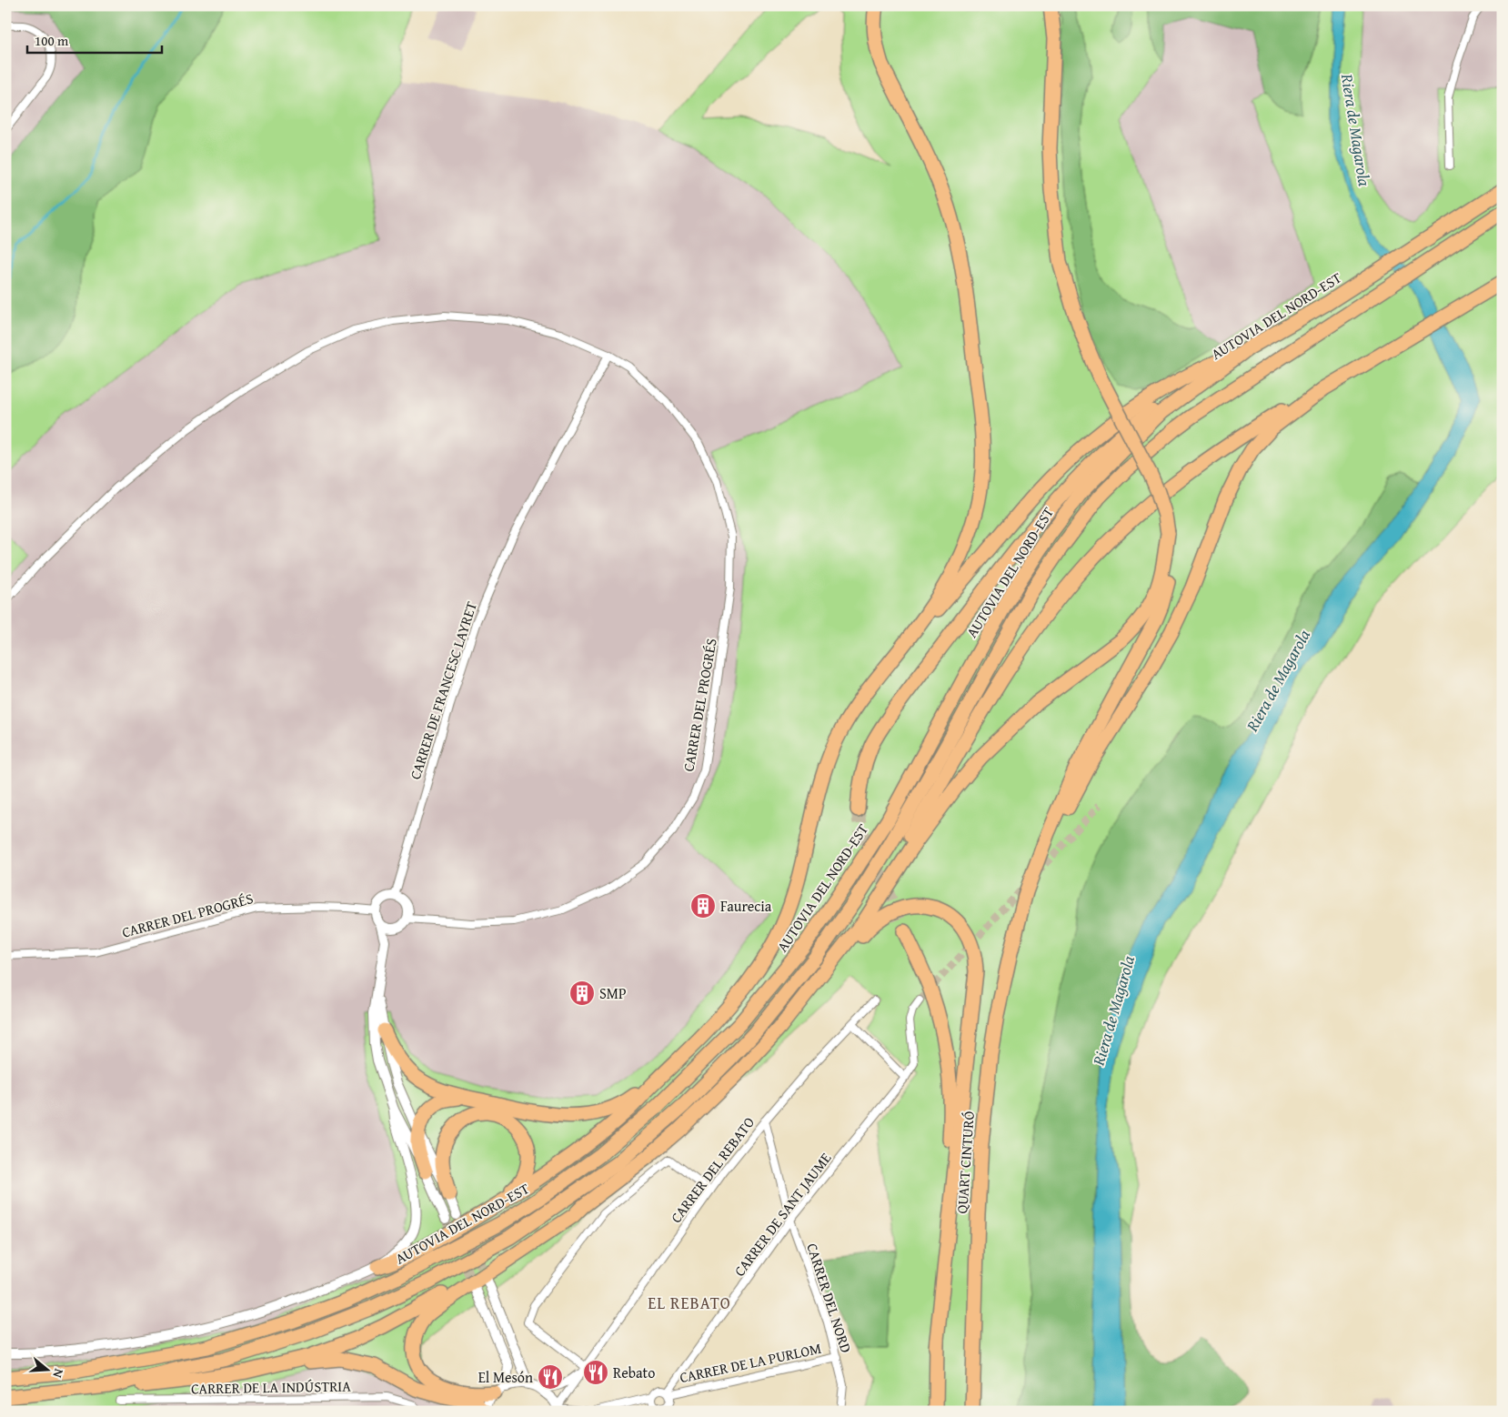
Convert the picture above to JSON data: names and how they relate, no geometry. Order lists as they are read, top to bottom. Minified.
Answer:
{"streets":{"highway":["AUTOVIA DEL NORD-EST","QUART CINTURÓ"],"street":["CARRER DE FRANCESC LAYRET","CARRER DEL PROGRÉS","CARRER DEL REBATO","CARRER DE SANT JAUME","CARRER DEL NORD","CARRER DE LA PURLOM","CARRER DE LA INDÚSTRIA"]},"crossings":[["CARRER DE FRANCESC LAYRET","CARRER DEL PROGRÉS"],["CARRER DEL REBATO","CARRER DEL NORD"],["CARRER DE SANT JAUME","CARRER DEL NORD"],["CARRER DE SANT JAUME","CARRER DE LA PURLOM"],["CARRER DEL NORD","CARRER DE LA PURLOM"]],"districts":["EL REBATO"],"water":["Riera de Magarola"],"places":{"building":["Faurecia","SMP"],"restaurant":["Rebato","El Mesón"]},"scale_bar":"100 m","north":"right"}
